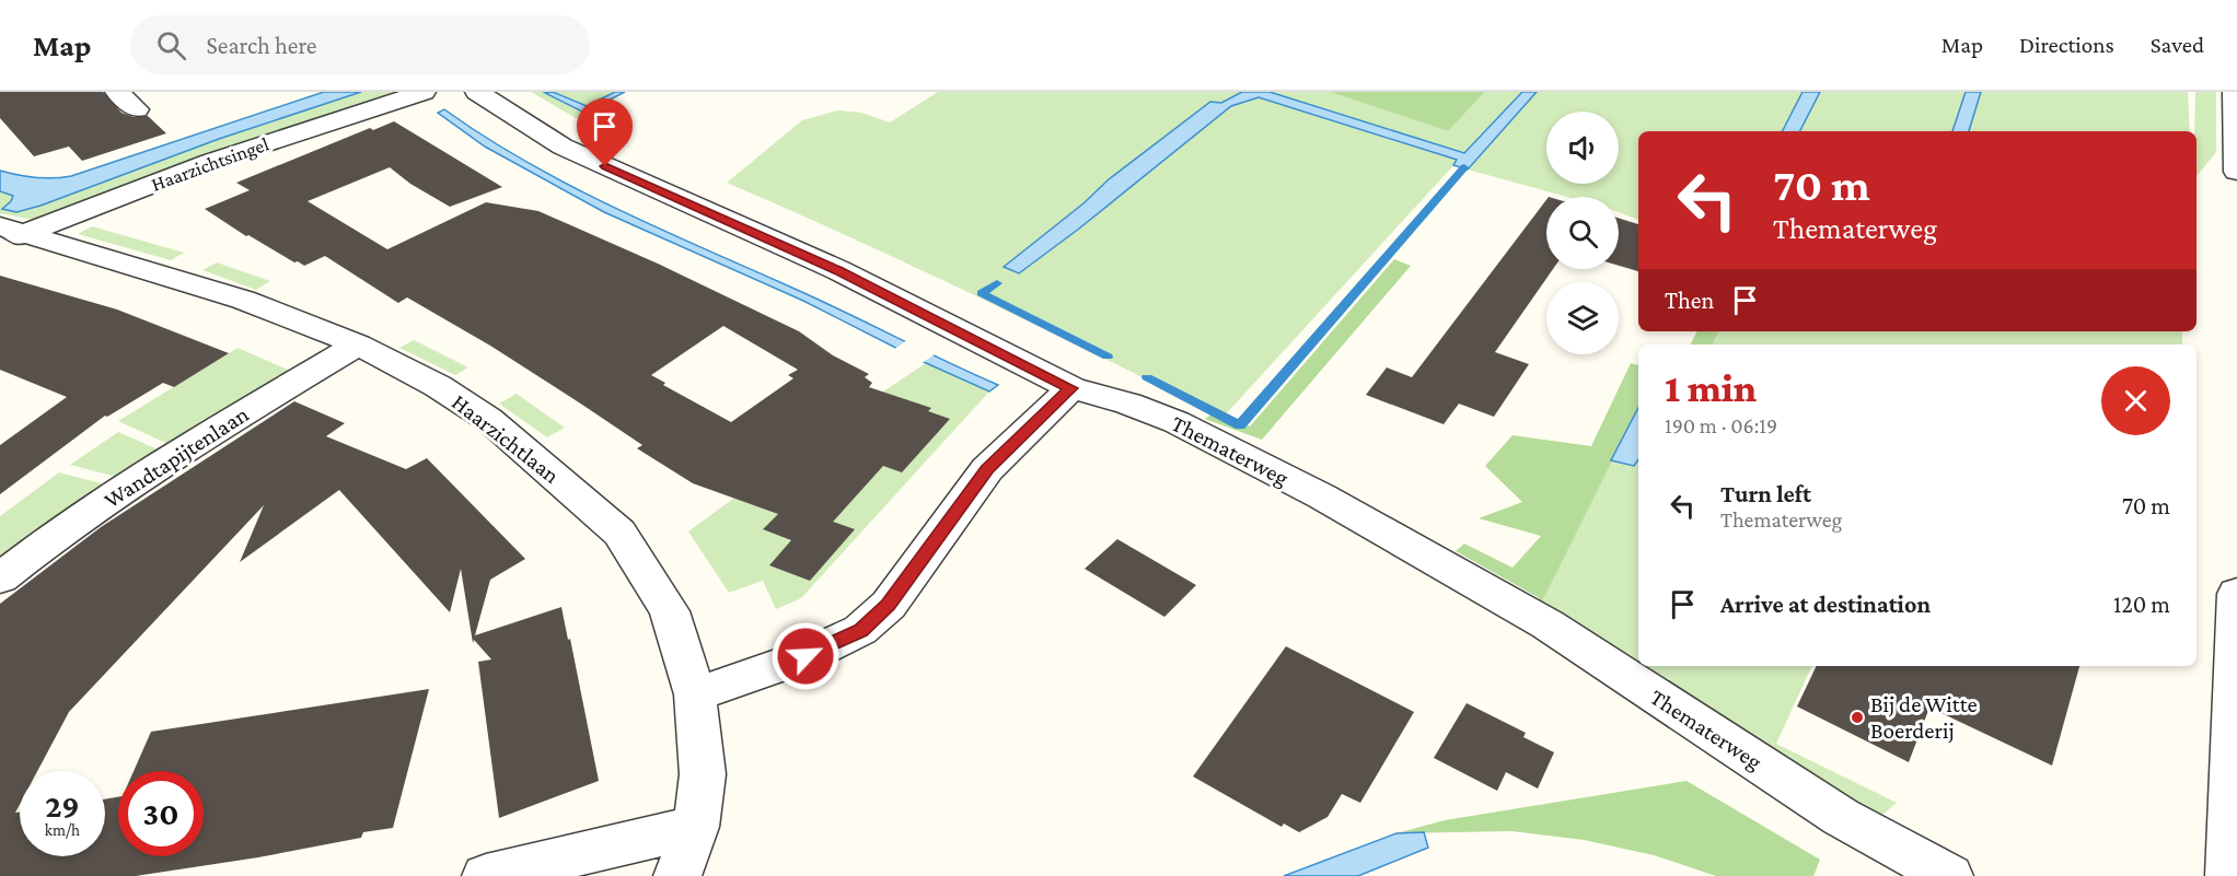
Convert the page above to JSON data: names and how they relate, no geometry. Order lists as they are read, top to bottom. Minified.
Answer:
{"streets":{"street":["Haarzichtsingel","Haarzichtlaan","Thematerweg","Wandtapijtenlaan"]},"crossings":[["Haarzichtsingel","Haarzichtlaan"],["Haarzichtlaan","Wandtapijtenlaan"]],"places":["Bij de Witte Boerderij"],"page":{"header":"Map","search":"Search here","nav":["Map","Directions","Saved"],"turn":["70 m","Thematerweg"],"then":"Then","heading":["1 min","190 m · 06:19"],"list":[{"name":"Turn left","note":"Thematerweg","value":"70 m"},{"name":"Arrive at destination","value":"120 m"}],"speed":"29 km/h","limit":"30"}}
